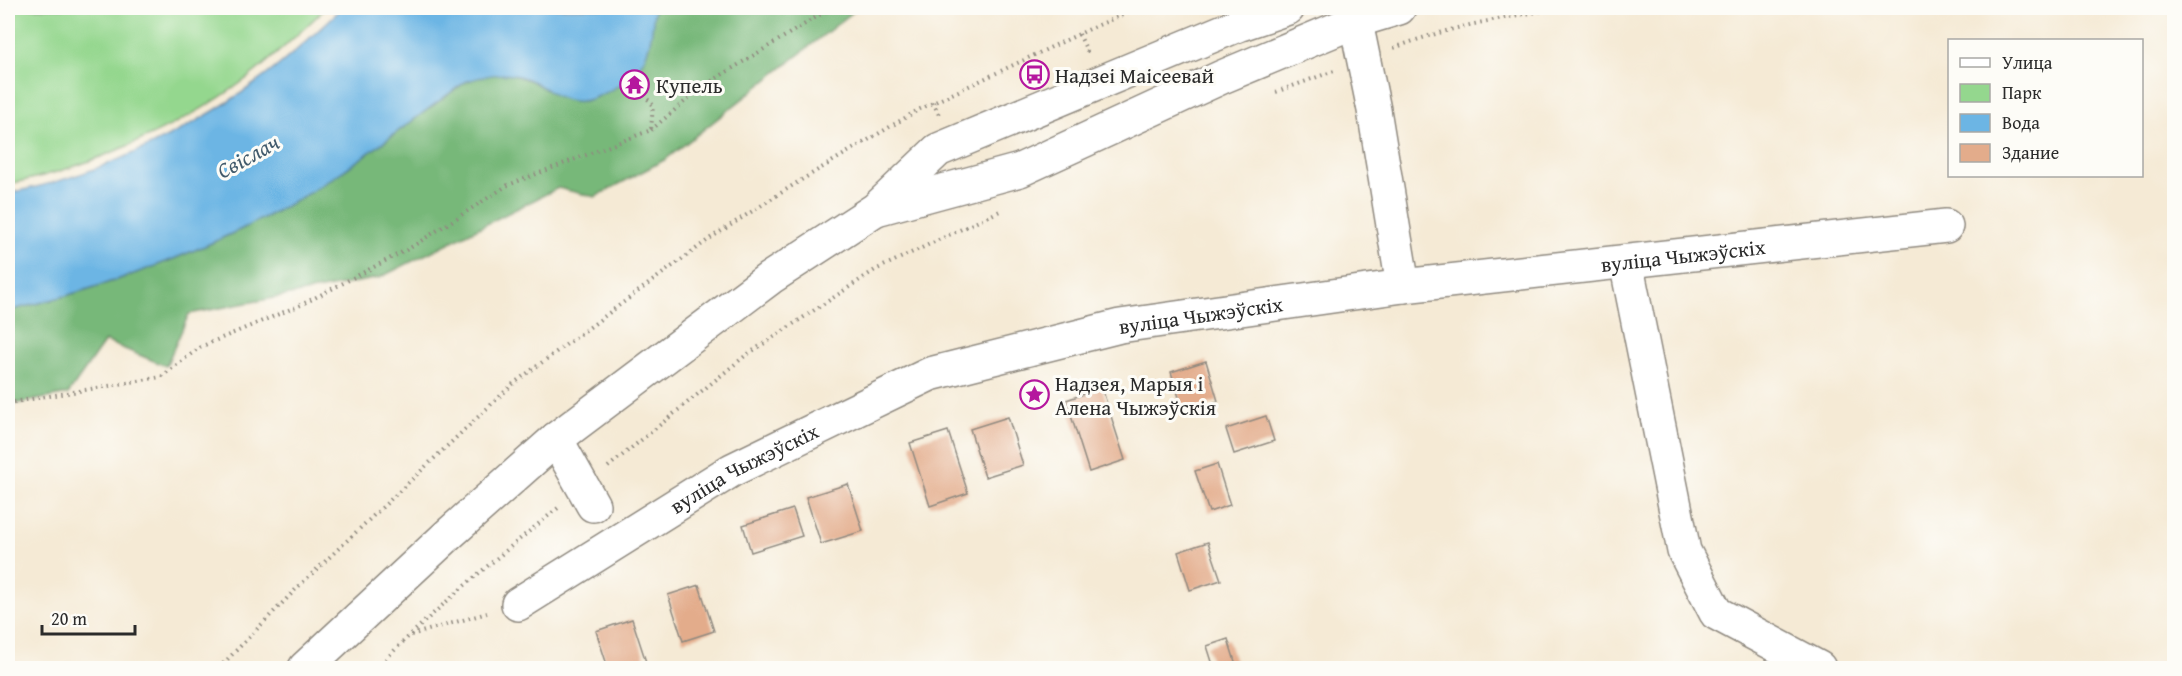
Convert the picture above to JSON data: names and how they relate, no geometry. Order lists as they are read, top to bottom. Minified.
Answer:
{"streets":{"street":["вуліца Чыжэўскіх"]},"water":["Свіслач"],"places":{"bus stop":["Надзеі Маісеевай"],"temple":["Купель"],"place":["Надзея, Марыя і Алена Чыжэўскія"]},"legend":["Улица","Парк","Вода","Здание"],"scale_bar":"20 m"}
